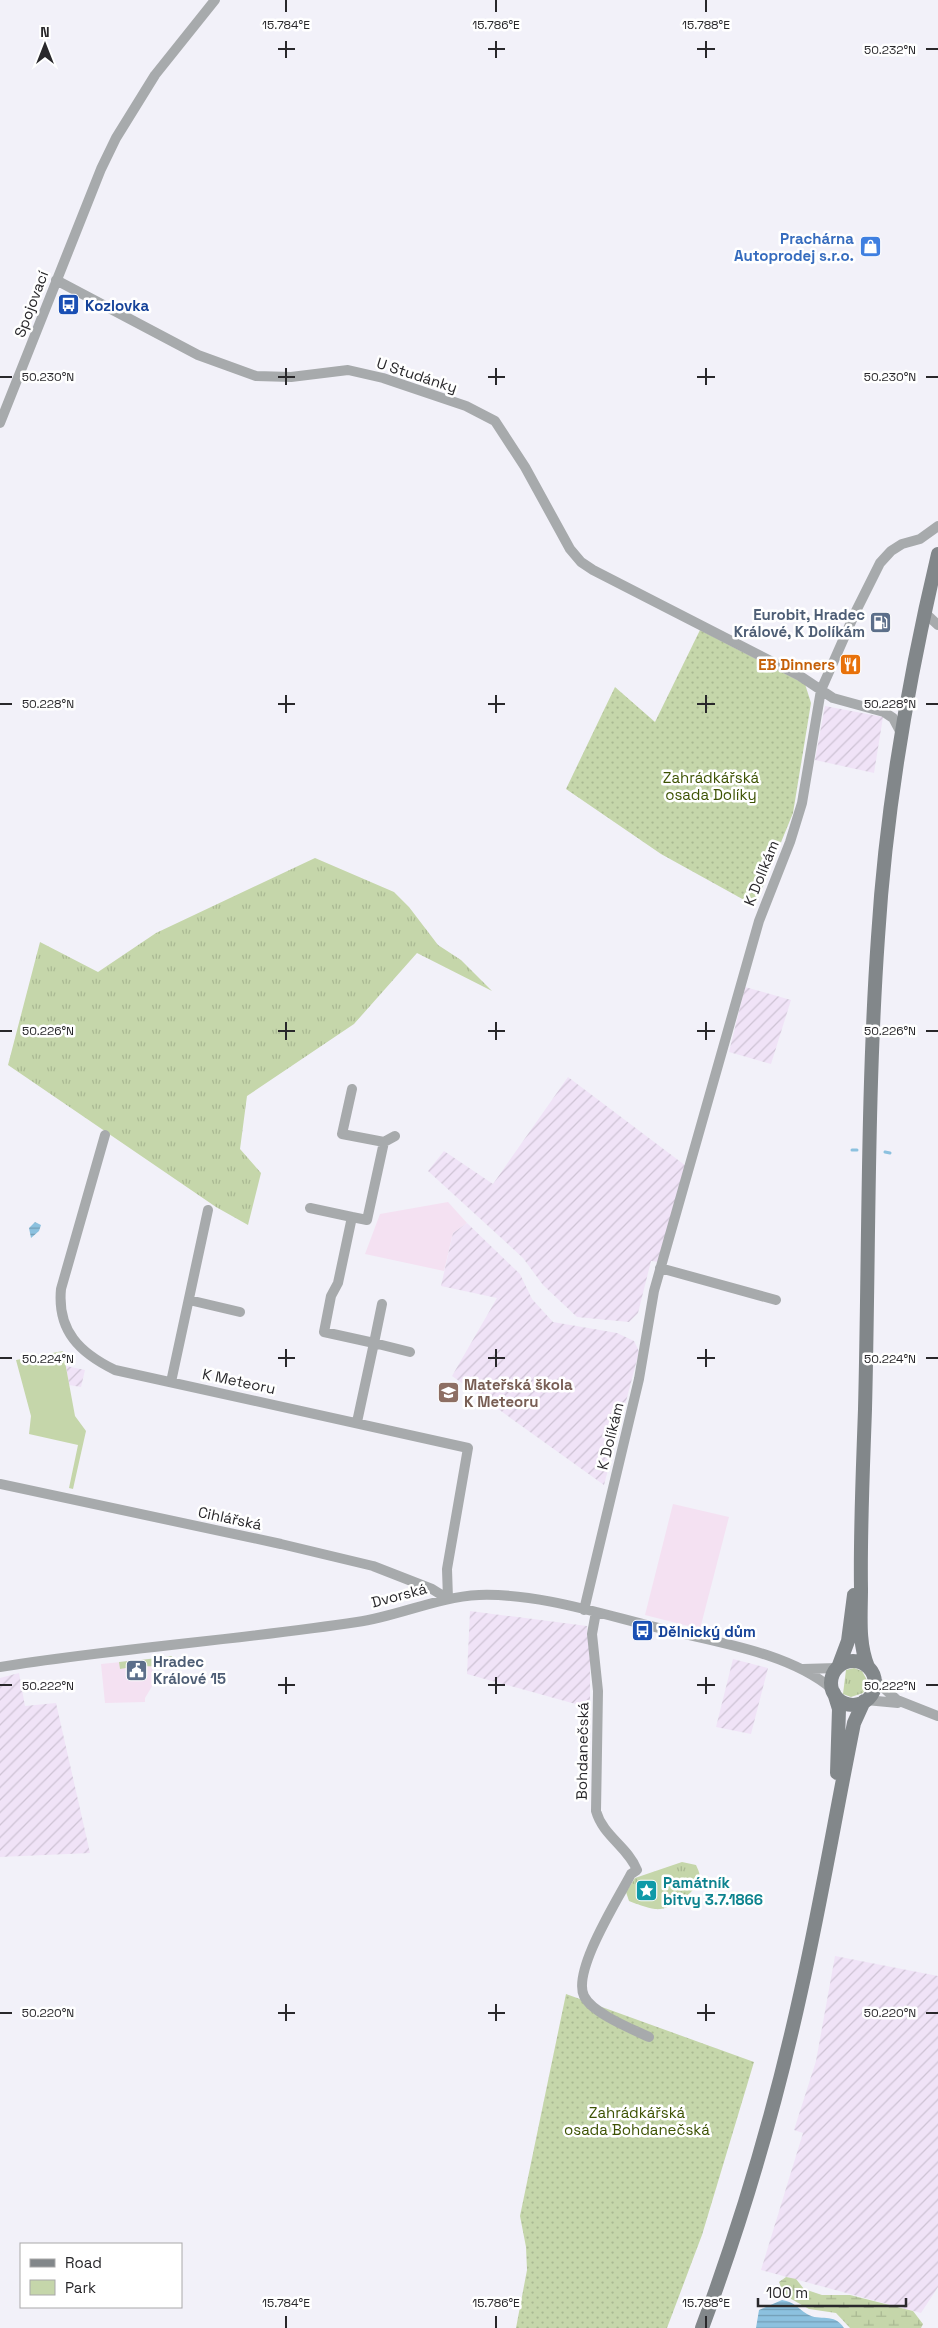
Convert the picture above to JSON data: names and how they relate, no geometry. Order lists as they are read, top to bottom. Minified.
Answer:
{"streets":{"main road":["Dvorská"],"street":["Spojovací","U Studánky","K Dolíkám","K Meteoru","Cihlářská","Bohdanečská"]},"crossings":[["Spojovací","U Studánky"],["U Studánky","K Dolíkám"],["K Dolíkám","Dvorská"],["K Meteoru","Cihlářská"],["K Meteoru","Dvorská"],["Cihlářská","Dvorská"],["Dvorská","Bohdanečská"]],"parks":["Zahrádkářská osada Dolíky","Zahrádkářská osada Bohdanečská"],"places":{"shop":["Prachárna Autoprodej s.r.o."],"bus stop":["Kozlovka","Dělnický dům"],"fuel station":["Eurobit, Hradec Králové, K Dolíkám"],"restaurant":["EB Dinners"],"school or university":["Mateřská škola K Meteoru"],"public building":["Hradec Králové 15"],"place":["Památník bitvy 3.7.1866"]},"legend":["Road","Park"],"scale_bar":"100 m","north":"top","coordinates":["15.784°E","15.786°E","15.788°E","50.232°N","50.230°N","50.228°N","50.226°N","50.224°N","50.222°N","50.220°N"]}
